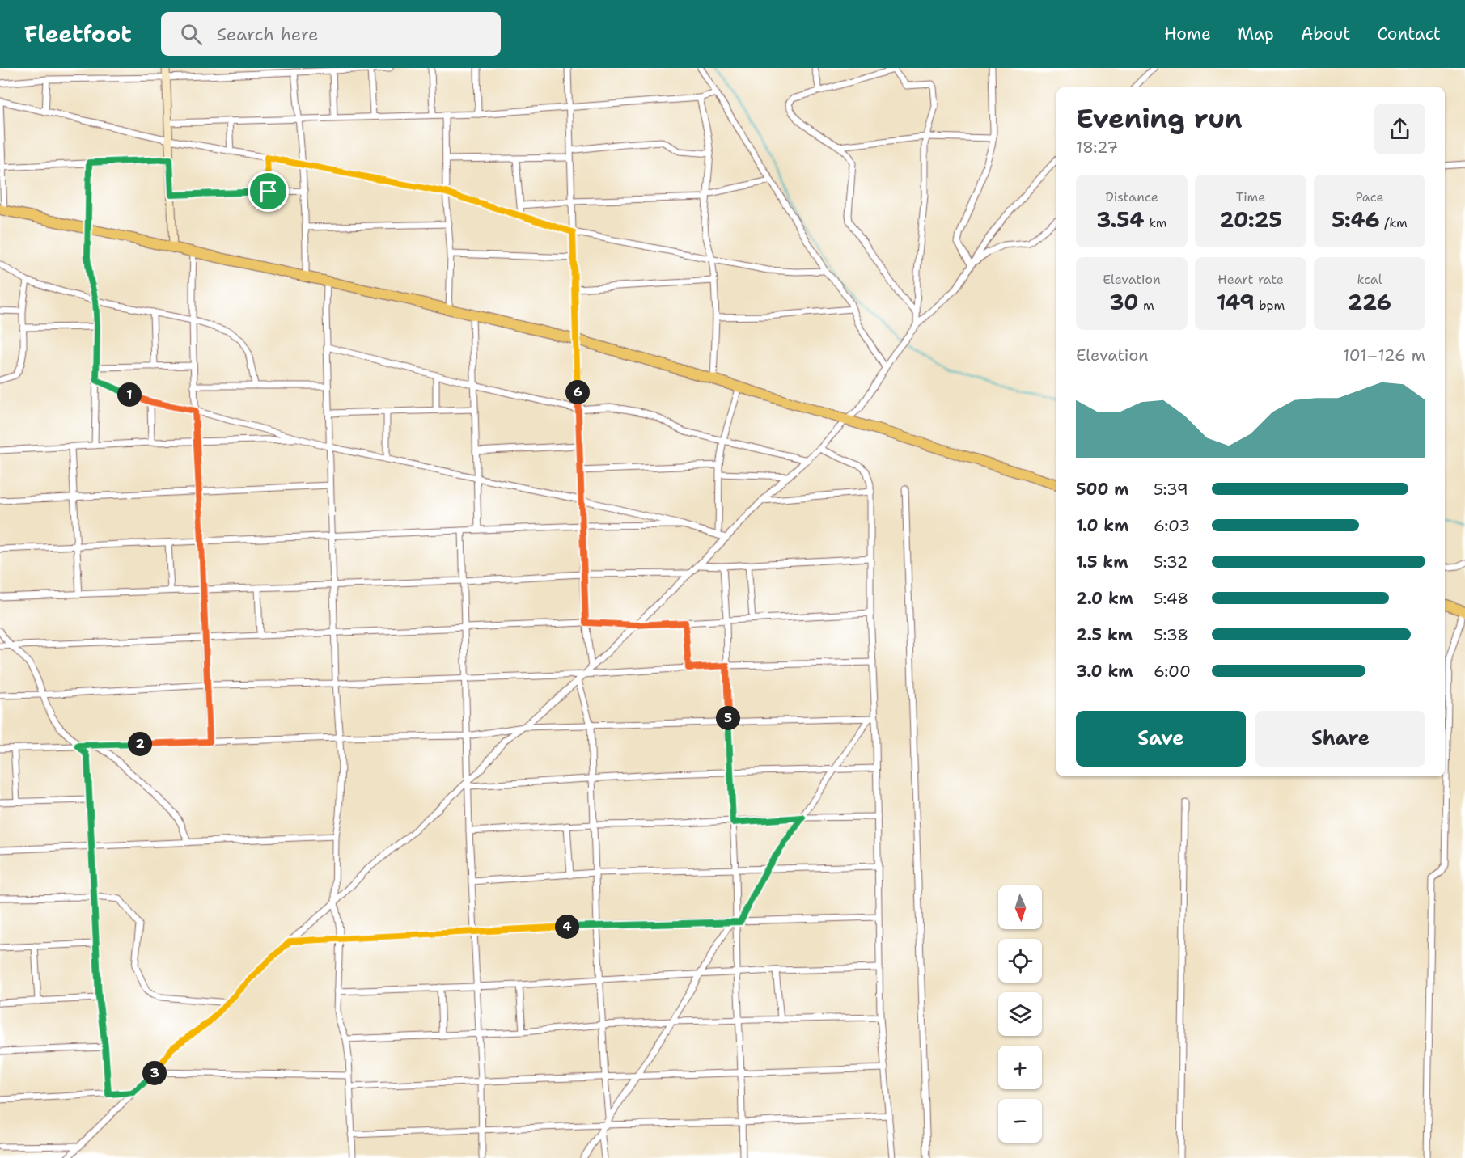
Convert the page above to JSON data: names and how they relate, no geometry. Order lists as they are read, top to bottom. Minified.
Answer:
{"north":"bottom","page":{"header":"Fleetfoot","search":"Search here","nav":["Home","Map","About","Contact"],"heading":["Evening run","18:27"],"stats":[["Distance","3.54 km"],["Time","20:25"],["Pace","5:46 /km"],["Elevation","30 m"],["Heart rate","149 bpm"],["kcal","226"]],"chart":["Elevation","101–126 m"],"pins":["6","1","5","2","4","3"],"list":[{"name":"500 m","note":"5:39"},{"name":"1.0 km","note":"6:03"},{"name":"1.5 km","note":"5:32"},{"name":"2.0 km","note":"5:48"},{"name":"2.5 km","note":"5:38"},{"name":"3.0 km","note":"6:00"}],"buttons":["Save","Share"],"map_buttons":["+","−"]}}
